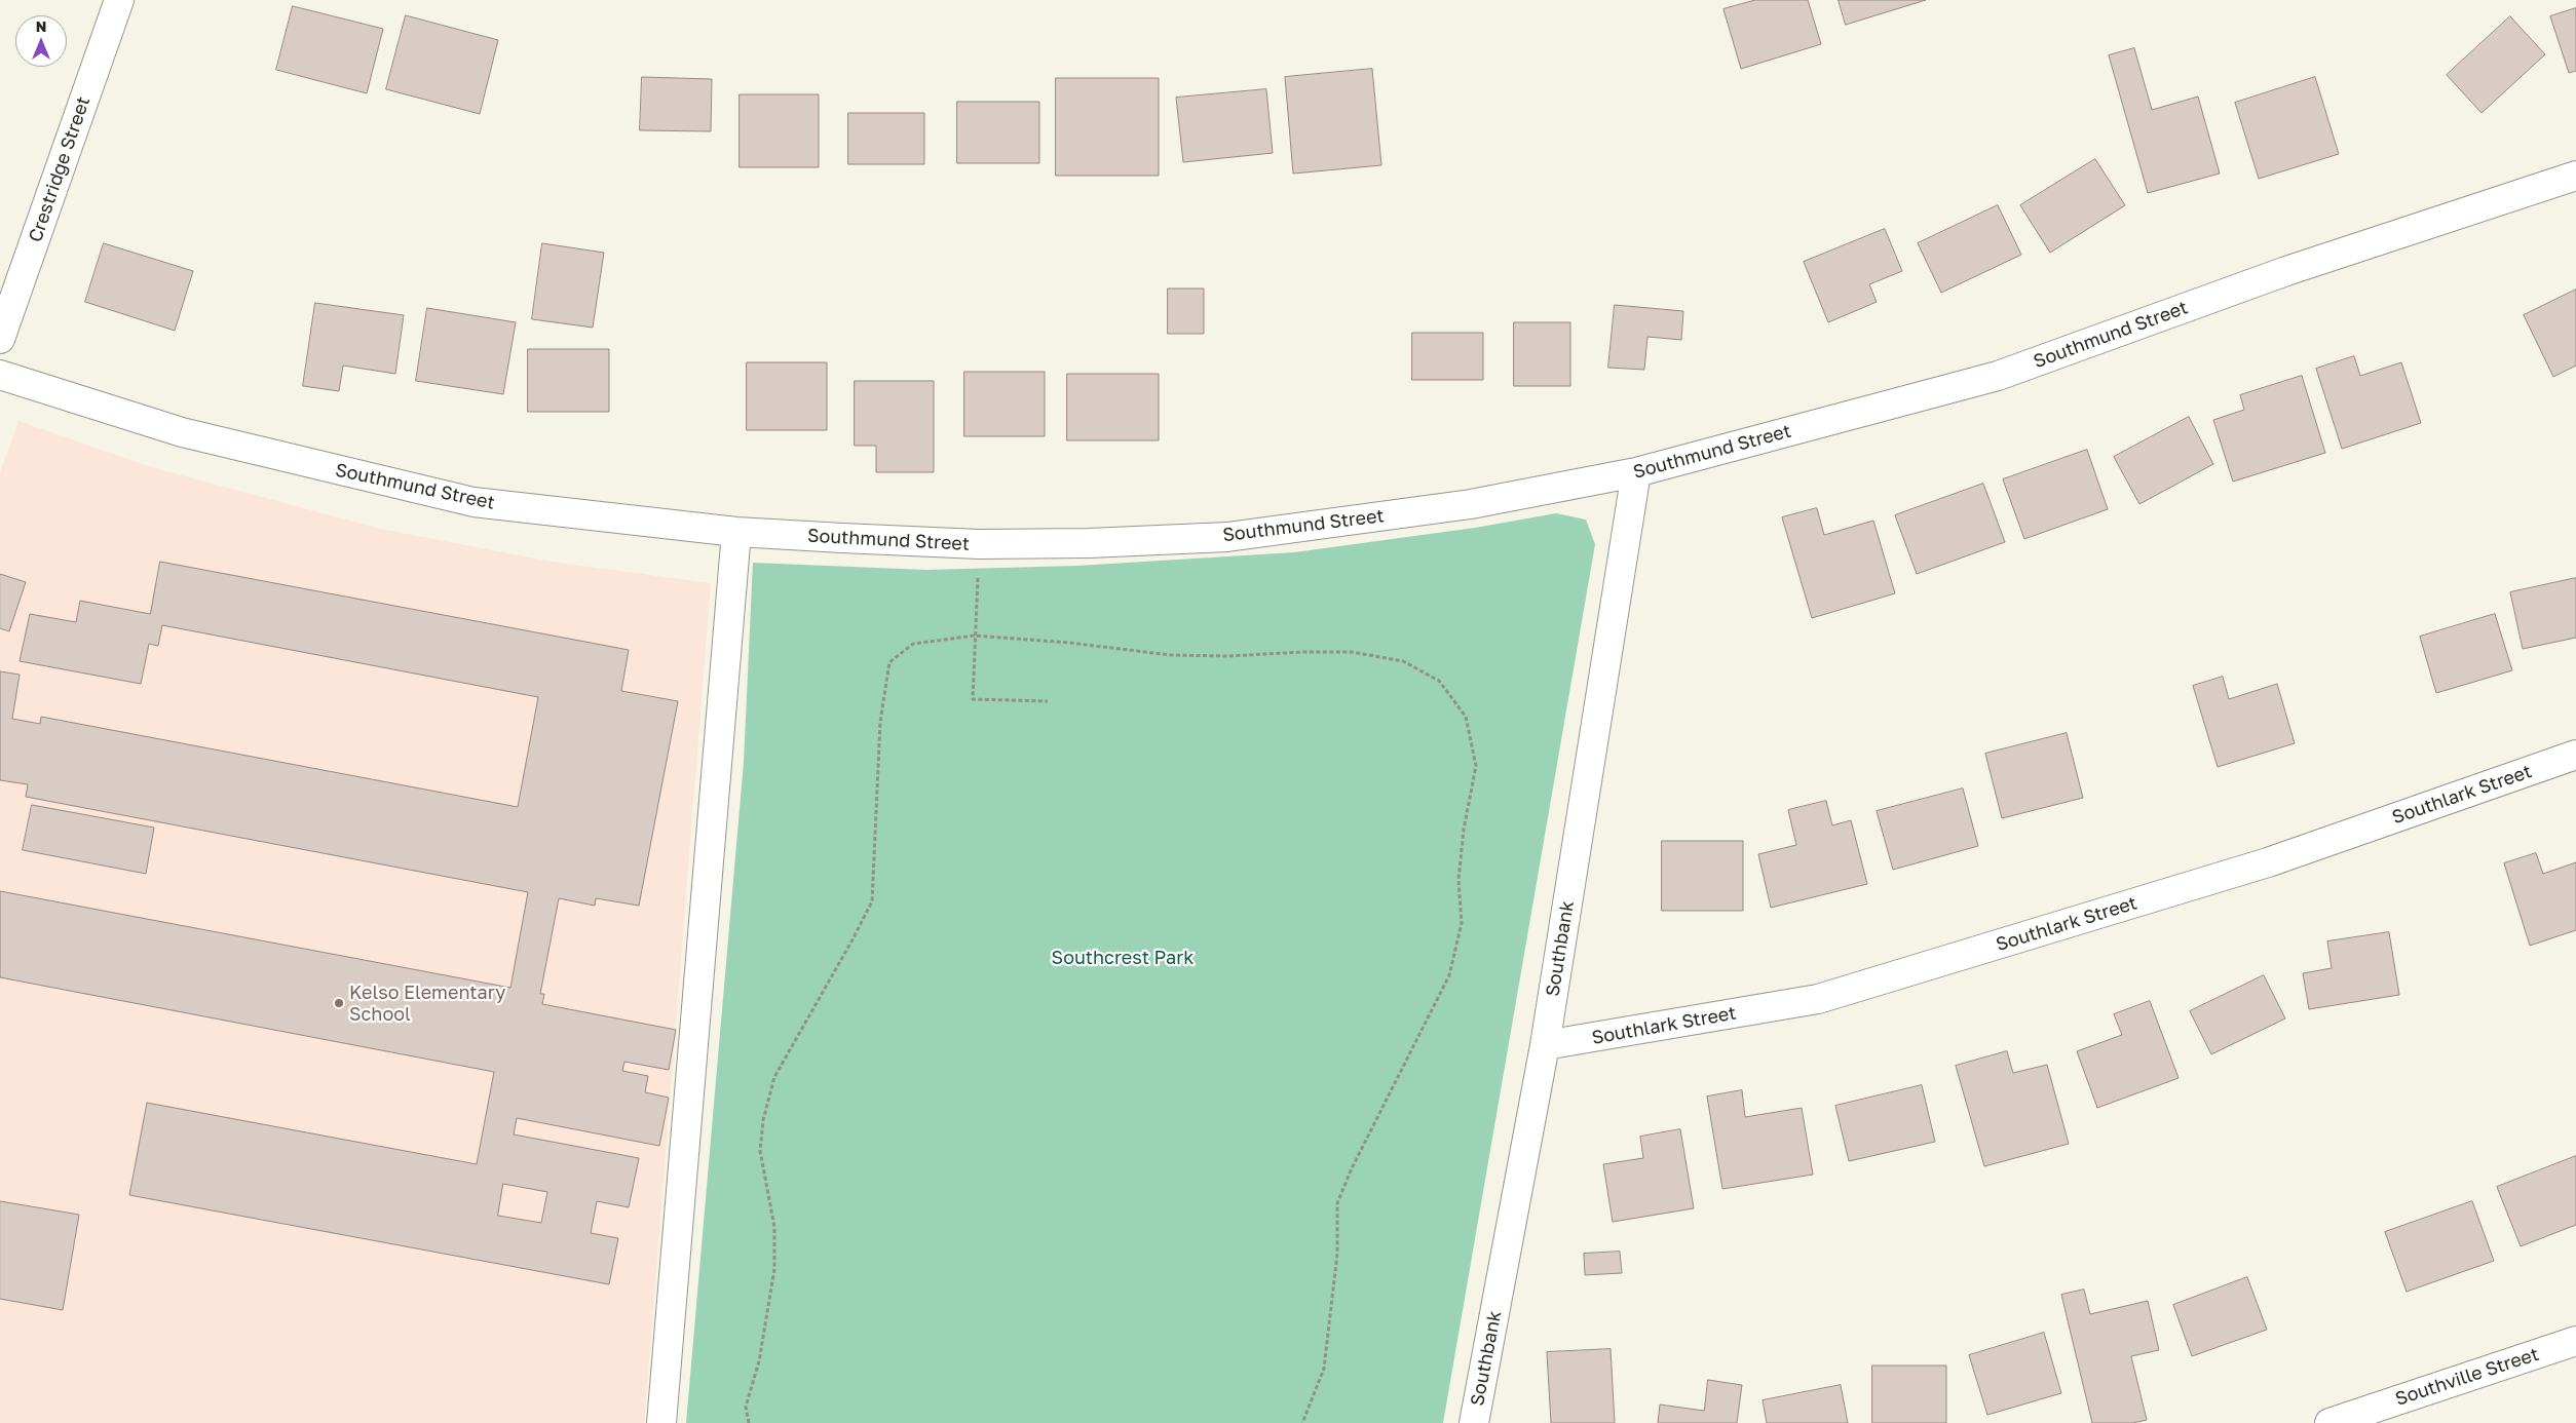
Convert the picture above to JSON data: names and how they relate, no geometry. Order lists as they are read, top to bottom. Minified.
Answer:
{"streets":{"street":["Crestridge Street","Southmund Street","Southlark Street","Southbank","Southville Street"]},"crossings":[["Southmund Street","Southbank"],["Southlark Street","Southbank"]],"parks":["Southcrest Park"],"places":["Kelso Elementary School"],"north":"top"}
